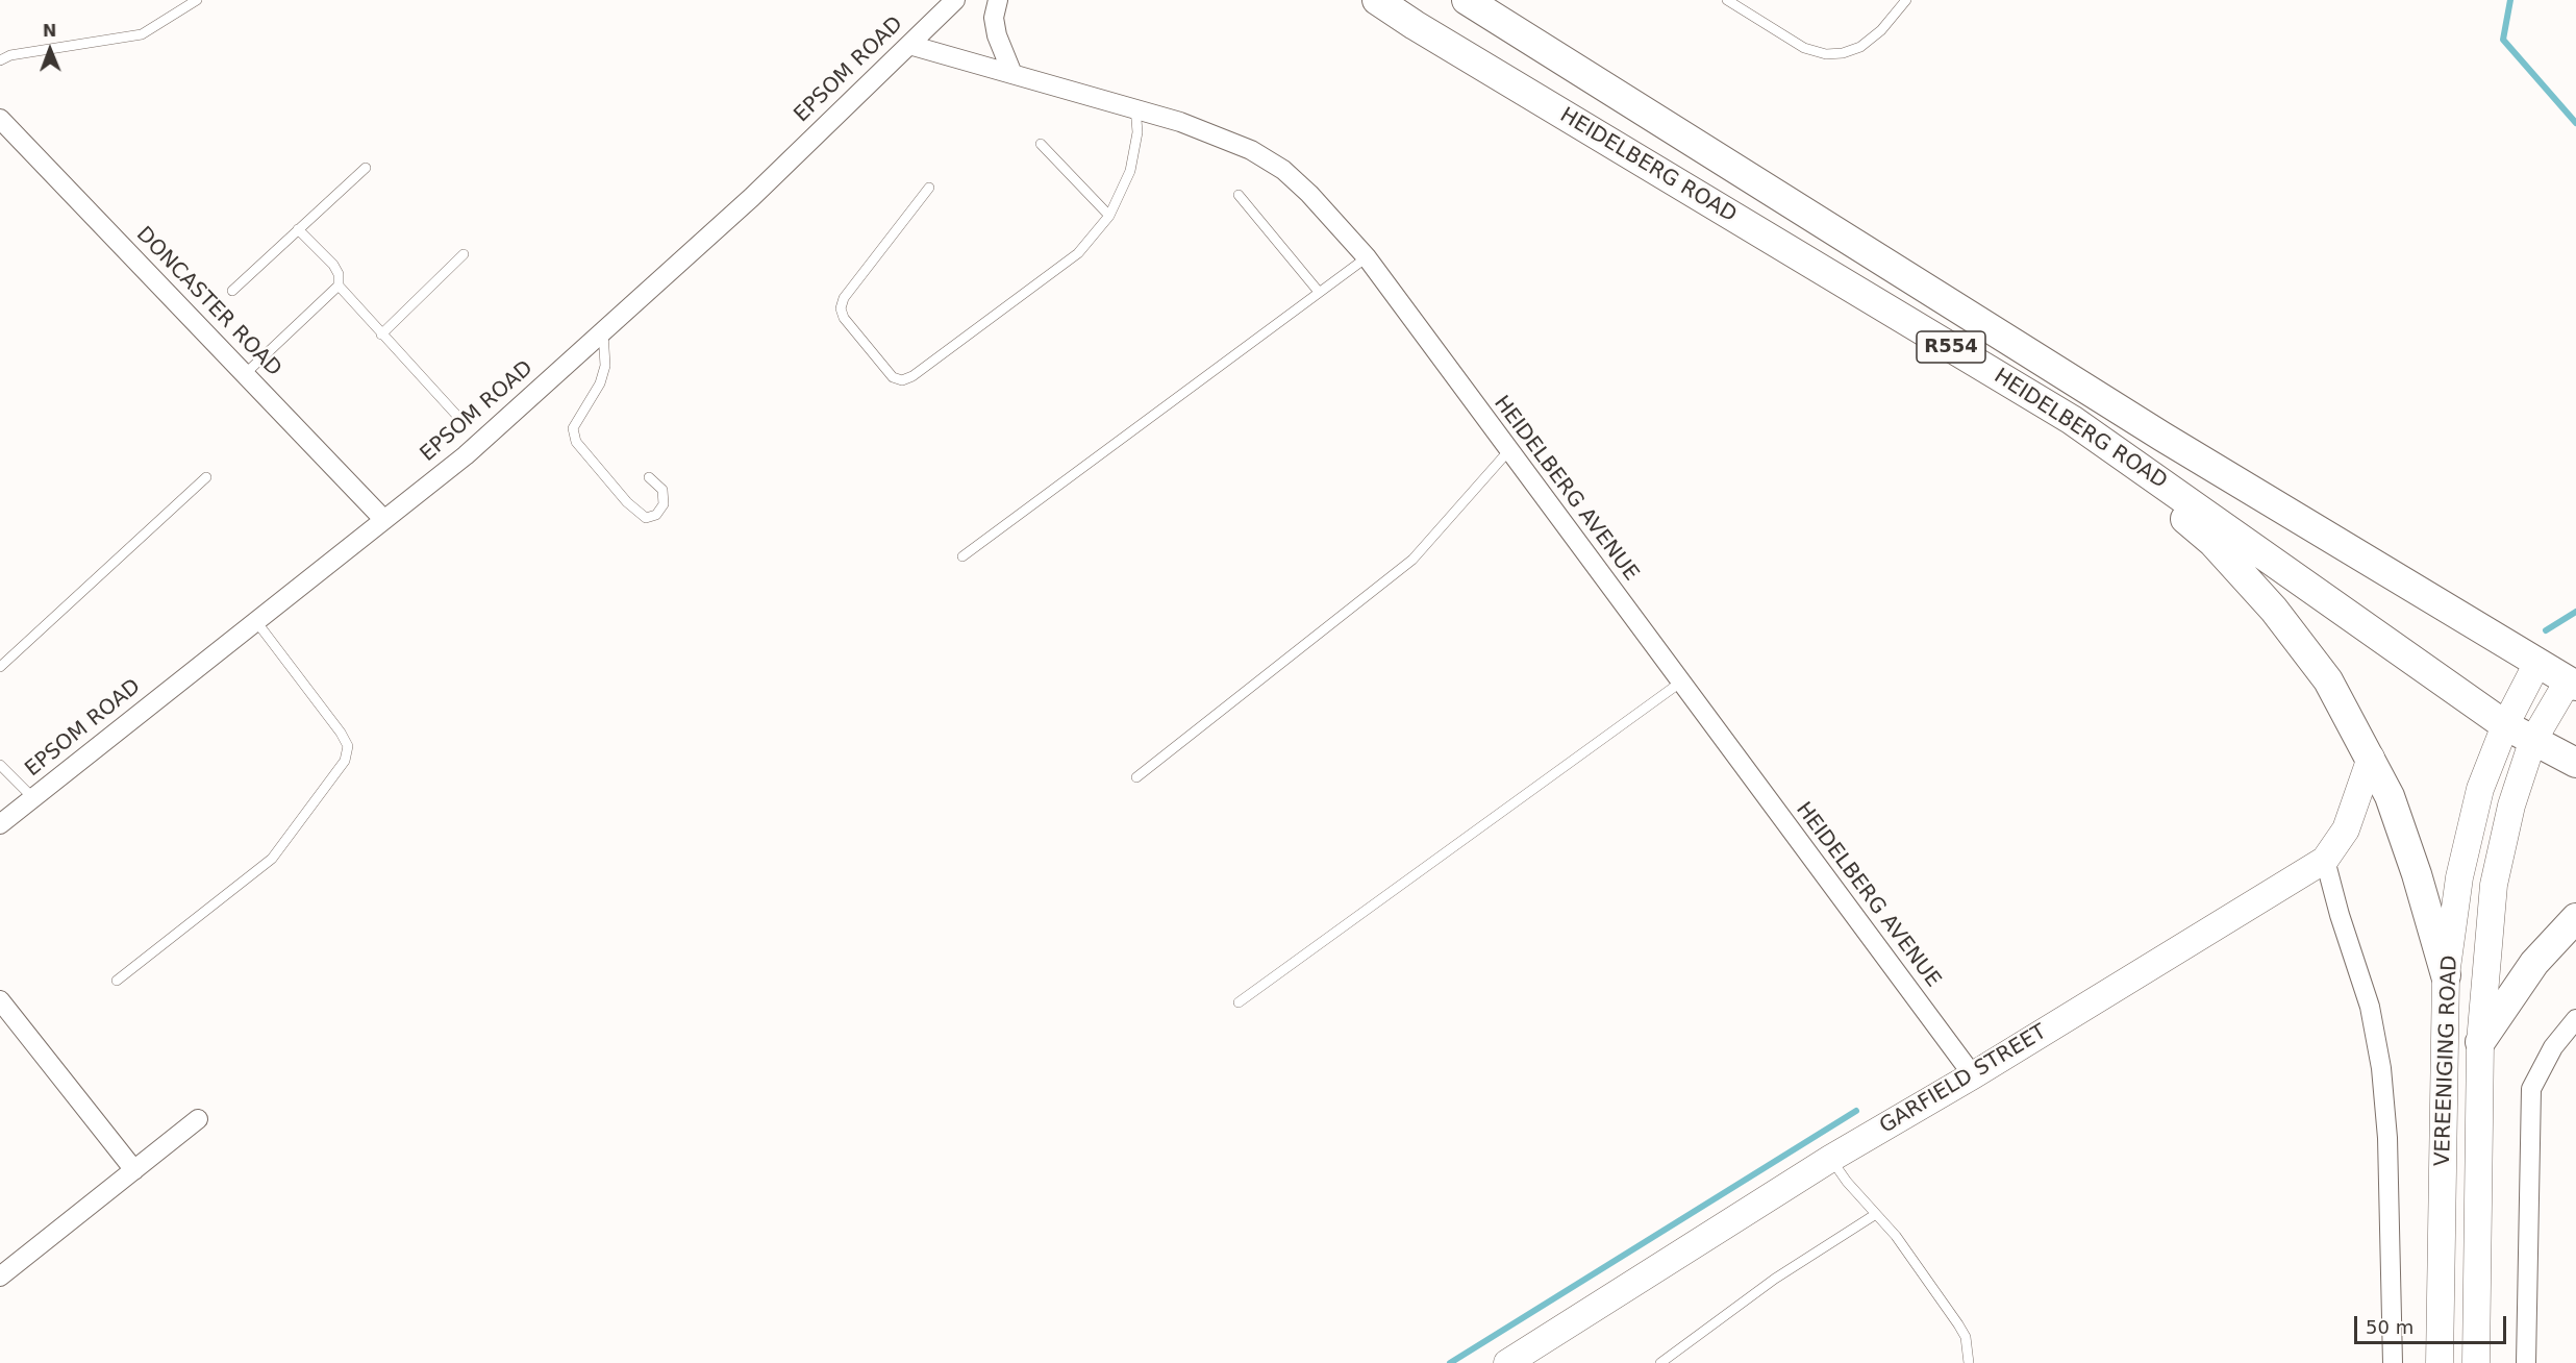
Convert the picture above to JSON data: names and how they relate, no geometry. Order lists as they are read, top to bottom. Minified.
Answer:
{"streets":{"main road":["HEIDELBERG ROAD","R554","VEREENIGING ROAD","GARFIELD STREET"],"street":["EPSOM ROAD","DONCASTER ROAD","HEIDELBERG AVENUE"]},"crossings":[["EPSOM ROAD","DONCASTER ROAD"],["EPSOM ROAD","HEIDELBERG AVENUE"],["HEIDELBERG ROAD","VEREENIGING ROAD"],["HEIDELBERG AVENUE","GARFIELD STREET"]],"scale_bar":"50 m","north":"top"}
